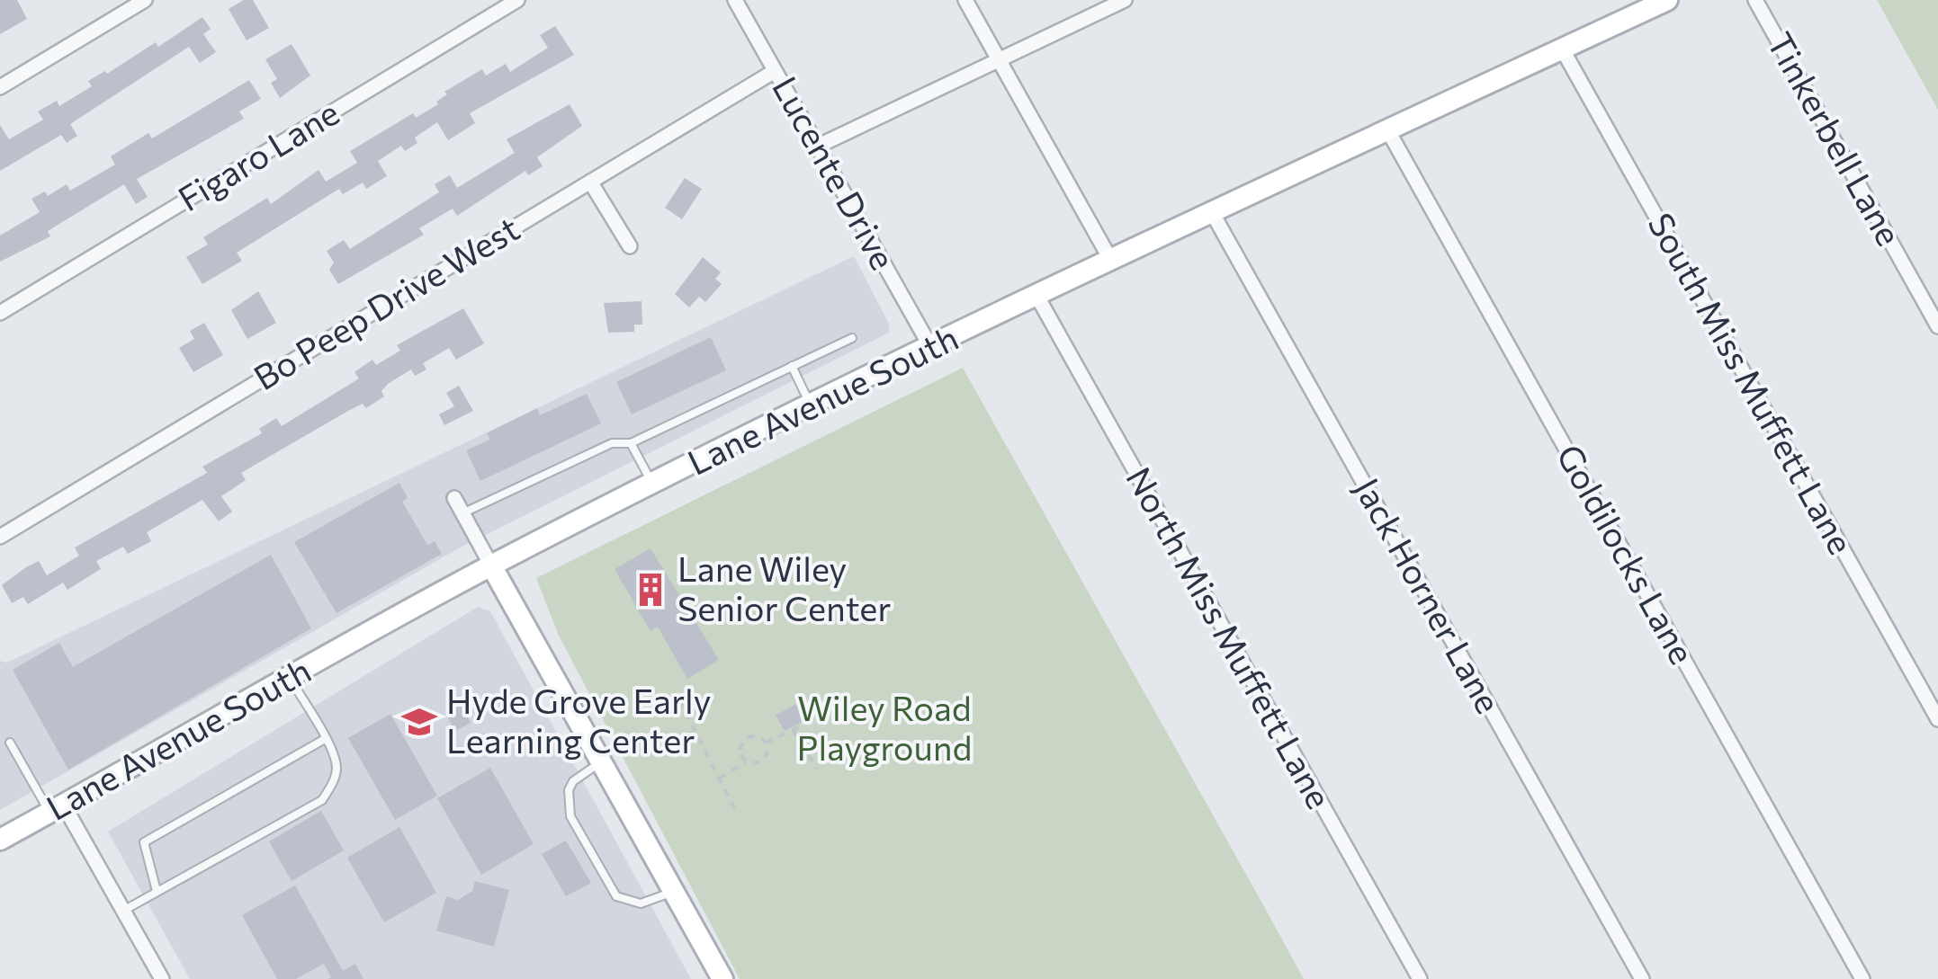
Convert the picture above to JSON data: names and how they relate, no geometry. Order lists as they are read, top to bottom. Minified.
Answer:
{"streets":{"main road":["Lane Avenue South"],"street":["Tinkerbell Lane","Figaro Lane","Lucente Drive","Bo Peep Drive West","South Miss Muffett Lane","Goldilocks Lane","Jack Horner Lane","North Miss Muffett Lane"]},"crossings":[["Lucente Drive","Bo Peep Drive West"],["Lucente Drive","Lane Avenue South"],["South Miss Muffett Lane","Lane Avenue South"],["Lane Avenue South","Goldilocks Lane"],["Lane Avenue South","Jack Horner Lane"],["Lane Avenue South","North Miss Muffett Lane"]],"parks":["Wiley Road Playground"],"places":{"building":["Lane Wiley Senior Center"],"school or university":["Hyde Grove Early Learning Center"]}}
